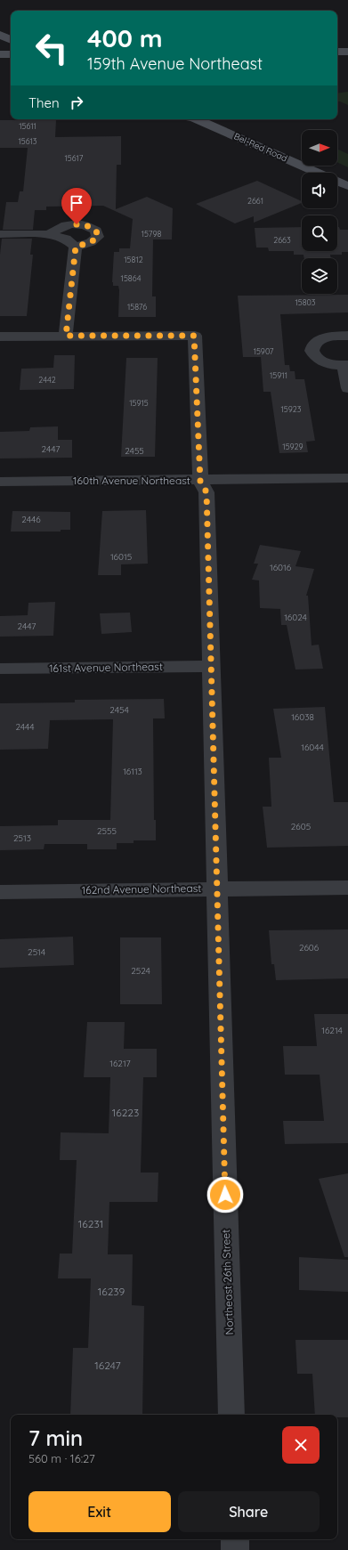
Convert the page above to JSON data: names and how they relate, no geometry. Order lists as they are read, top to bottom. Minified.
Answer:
{"streets":{"main road":["Bel-Red Road"],"street":["160th Avenue Northeast","161st Avenue Northeast","162nd Avenue Northeast","Northeast 26th Street"]},"crossings":[["160th Avenue Northeast","Northeast 26th Street"],["161st Avenue Northeast","Northeast 26th Street"],["162nd Avenue Northeast","Northeast 26th Street"]],"house_numbers":["15611","15613","15617","2661","15798","2663","15812","15864","15803","15876","15907","15911","2442","15915","15923","15929","2447","2455","2446","16015","16016","16024","2447","2454","16038","2444","16044","16113","2605","2555","2513","2606","2514","2524","16214","16217","16223","16231","16239","16247"],"north":"right","page":{"turn":["400 m","159th Avenue Northeast"],"then":"Then","heading":["7 min","560 m · 16:27"],"buttons":["Exit","Share"]}}
